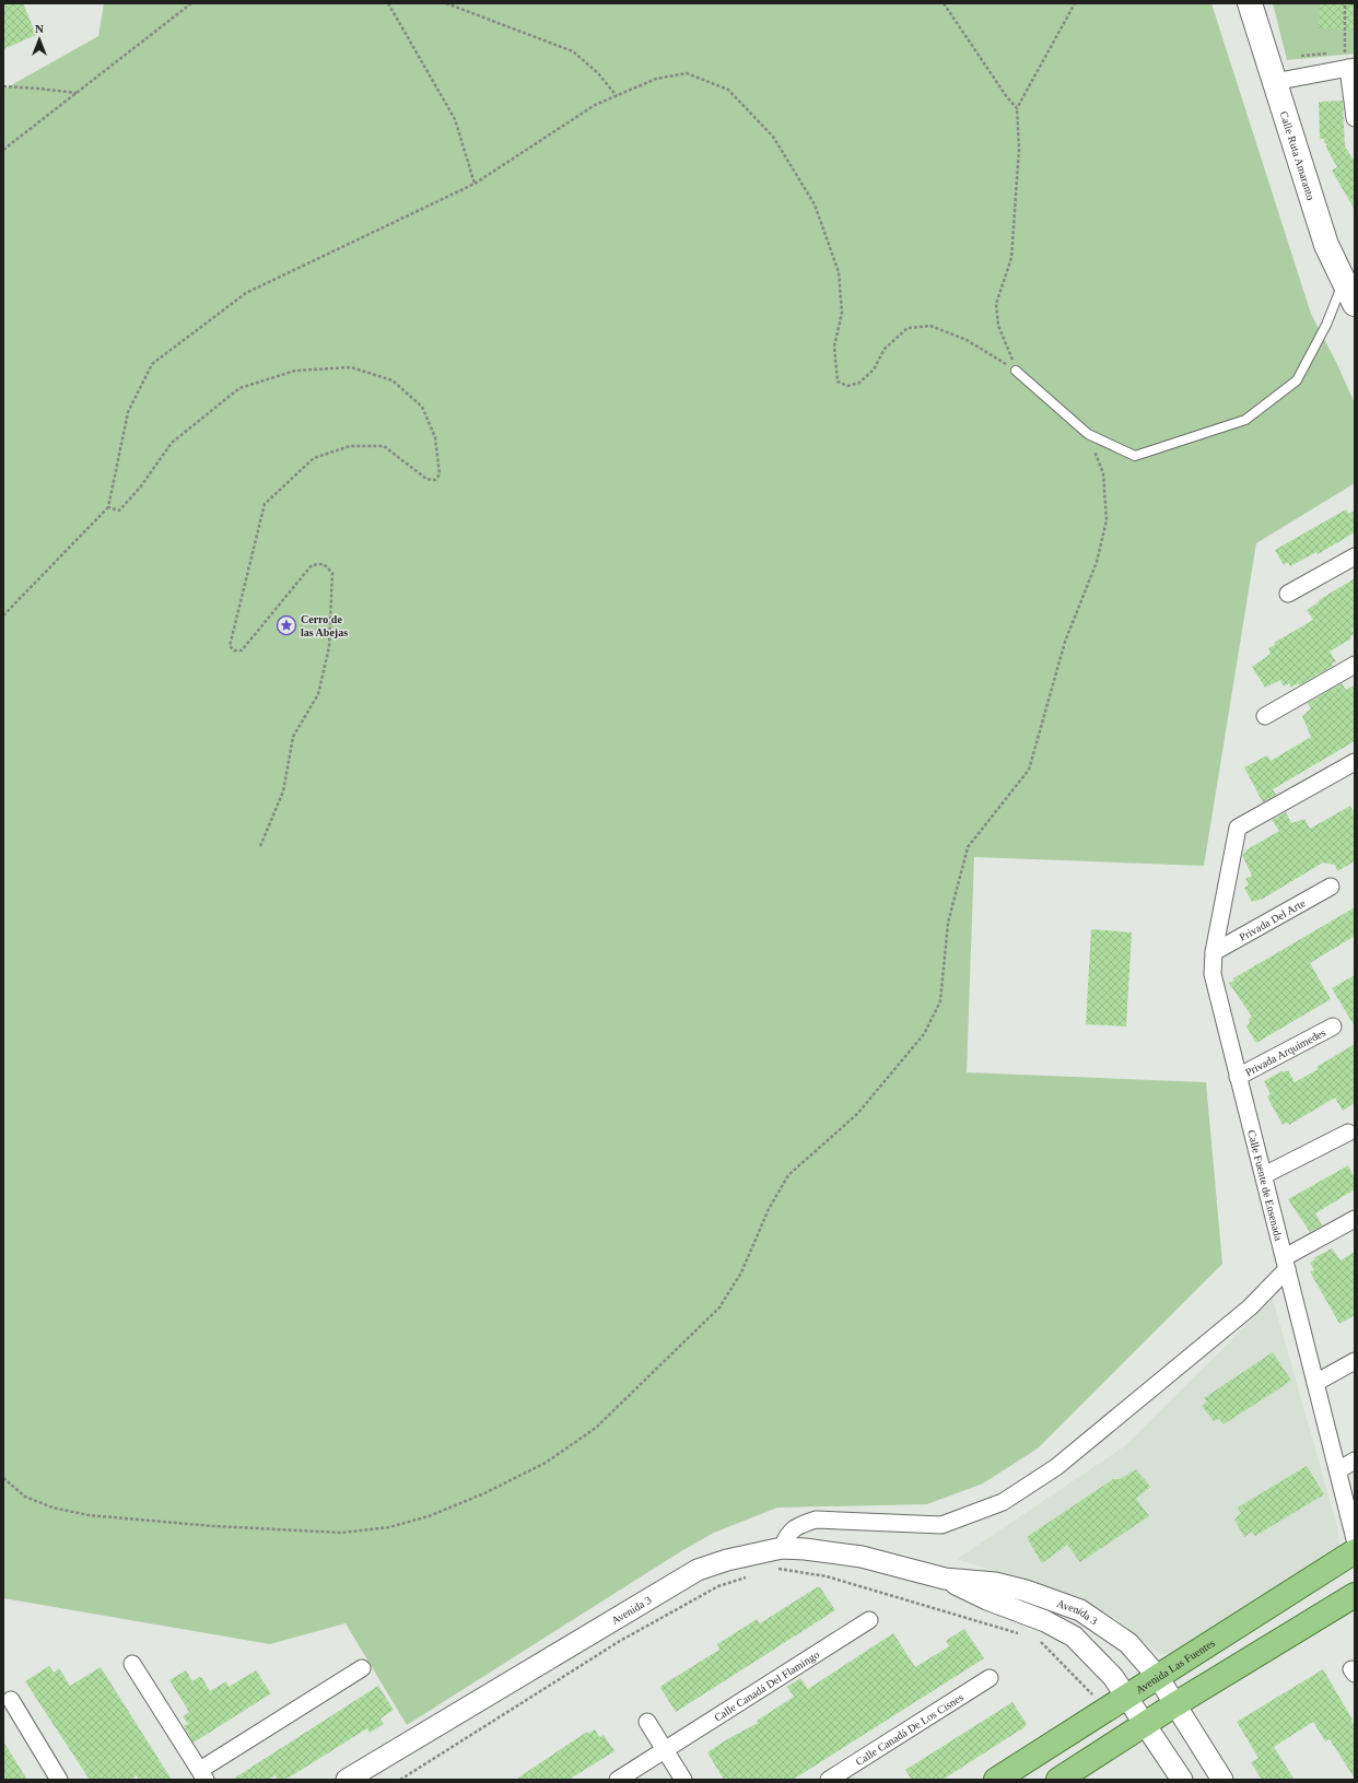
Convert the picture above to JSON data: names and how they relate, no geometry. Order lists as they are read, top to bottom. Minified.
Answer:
{"streets":{"main road":["Calle Ruta Amaranto","Avenida Las Fuentes"],"street":["Privada Del Arte","Privada Arquímedes","Calle Fuente de Ensenada","Avenida 3","Calle Canadá Del Flamingo","Calle Canadá De Los Cisnes"]},"crossings":[["Privada Del Arte","Calle Fuente de Ensenada"],["Privada Arquímedes","Calle Fuente de Ensenada"],["Avenida 3","Avenida Las Fuentes"]],"places":{"place":["Cerro de las Abejas"]},"north":"top"}
